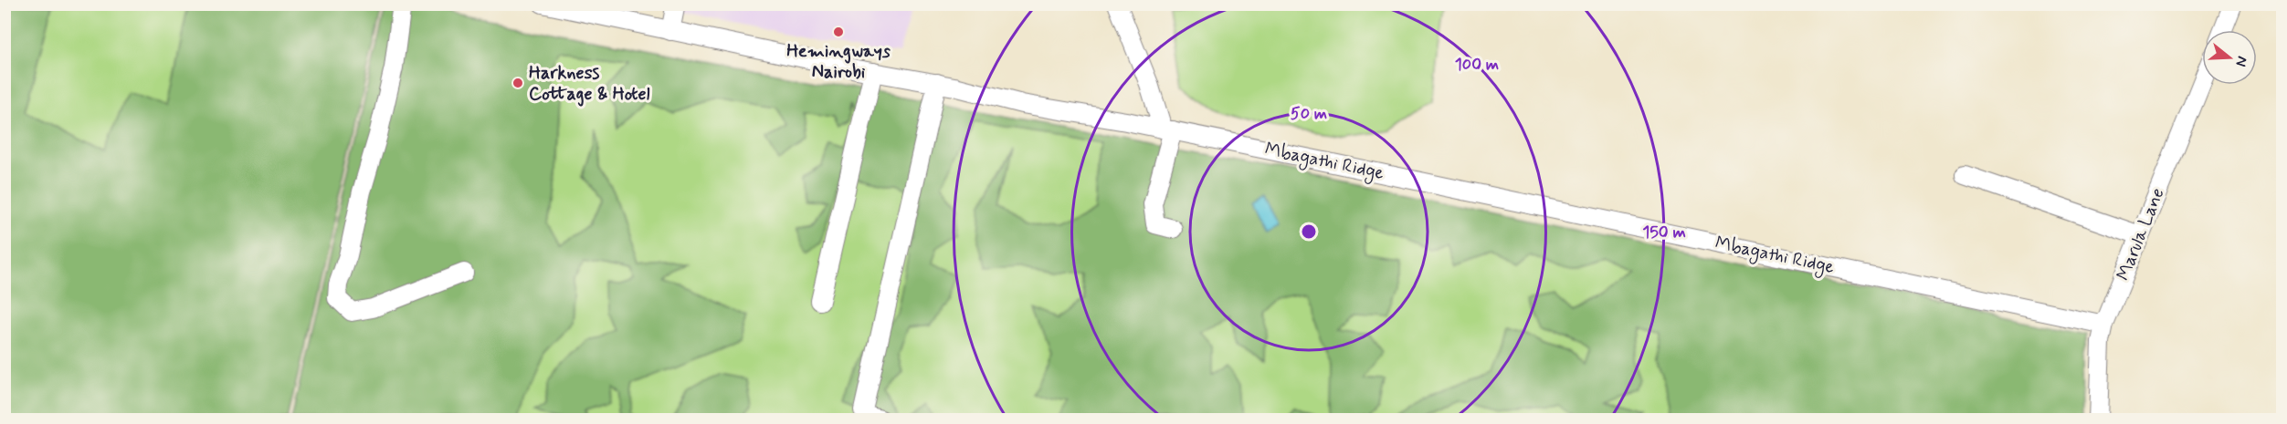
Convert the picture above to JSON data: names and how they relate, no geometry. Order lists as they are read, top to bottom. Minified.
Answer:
{"streets":{"street":["Mbagathi Ridge","Marula Lane"]},"crossings":[["Mbagathi Ridge","Marula Lane"]],"places":["Hemingways Nairobi","Harkness Cottage & Hotel"],"north":"right","rings":["100 m","50 m","150 m"]}
